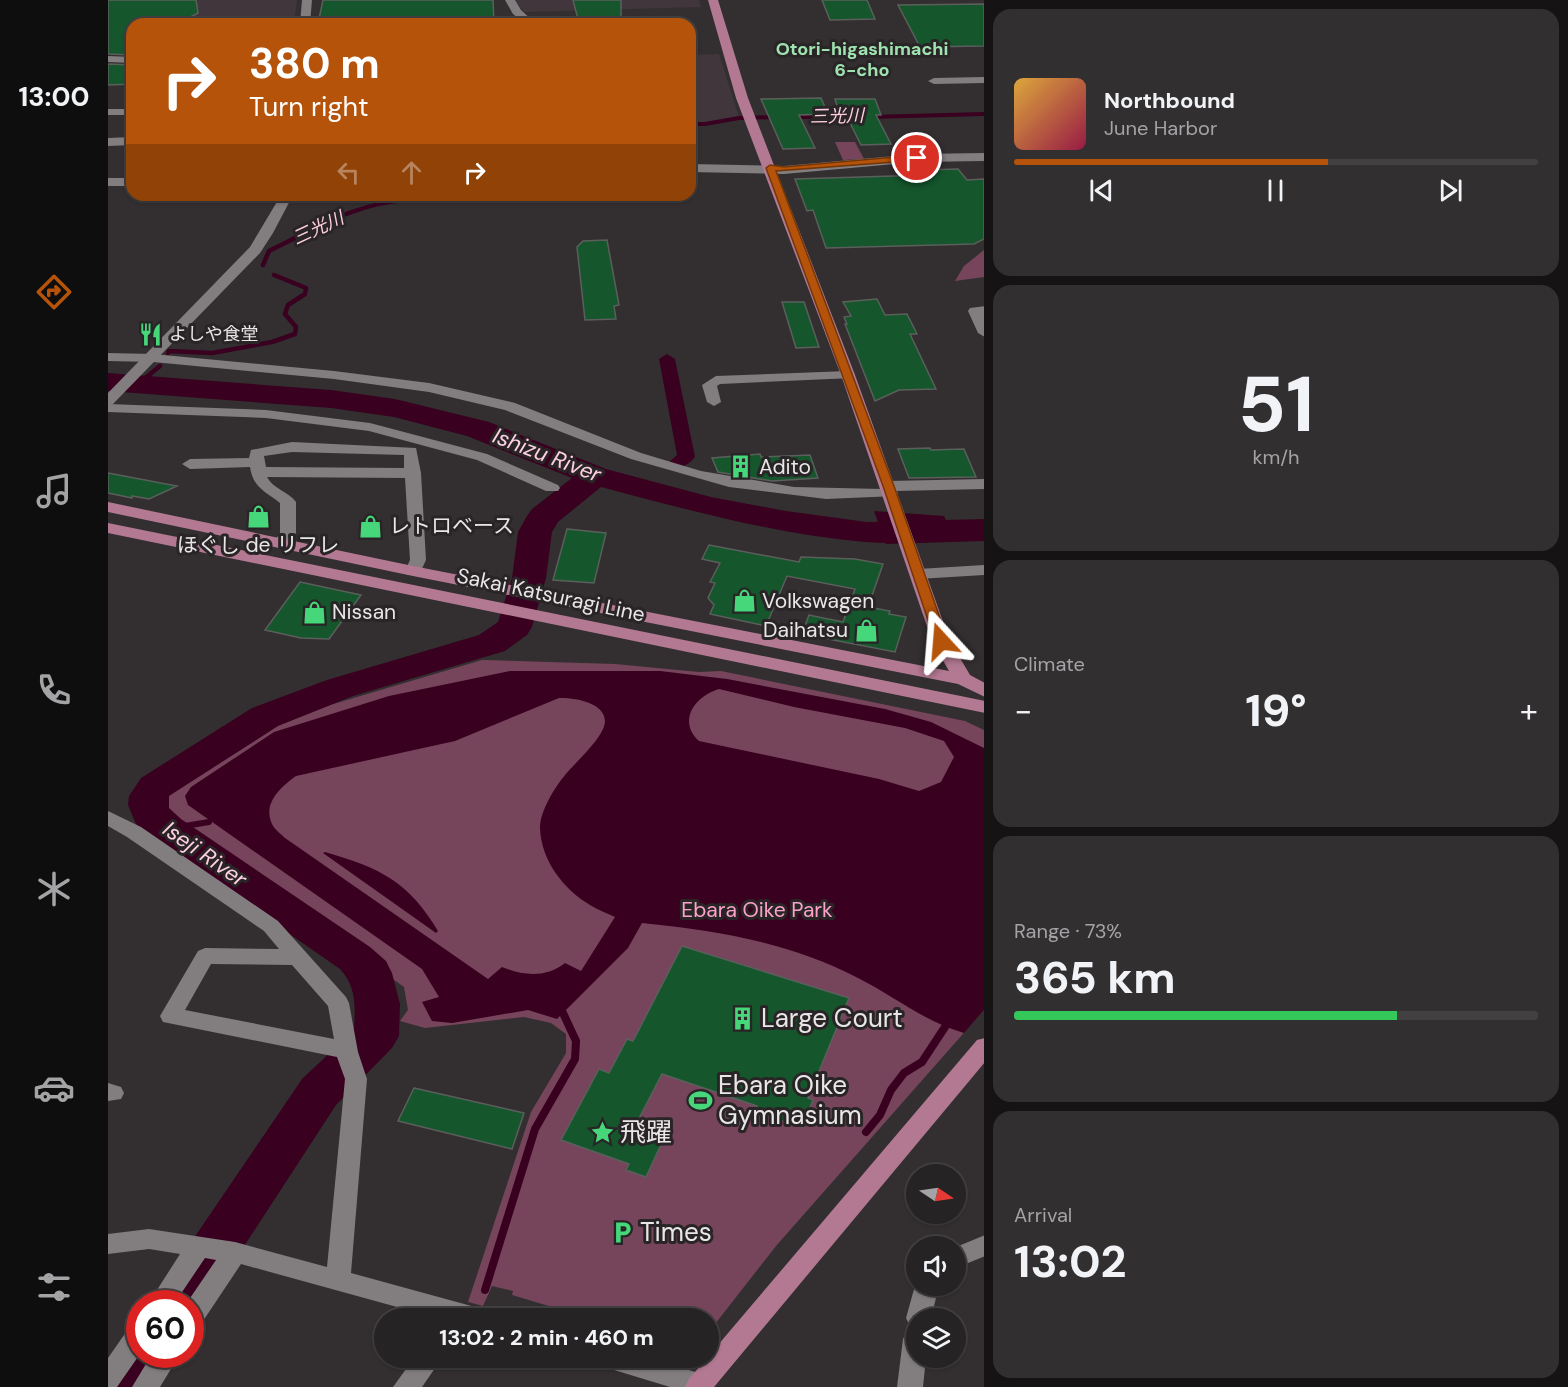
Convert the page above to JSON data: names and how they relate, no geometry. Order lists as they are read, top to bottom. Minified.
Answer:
{"streets":{"main road":["Sakai Katsuragi Line"]},"districts":["Otori-higashimachi 6-cho"],"water":["三光川","Ishizu River","Iseji River"],"parks":["Ebara Oike Park"],"places":{"restaurant":["よしや食堂"],"building":["Adito","Large Court"],"shop":["ほぐし de リフレ","レトロベース","Volkswagen","Nissan","Daihatsu"],"sports":["Ebara Oike Gymnasium"],"place":["飛躍"],"parking":["Times"]},"north":"right","page":{"tabs":"13:00","turn":["380 m","Turn right"],"song":["Northbound","June Harbor"],"tile":[["51","km/h"],"Climate",["Range · 73%","365 km"],["Arrival","13:02"]],"heat":["−","19°","+"],"limit":"60","trip":"13:02 · 2 min · 460 m"}}
